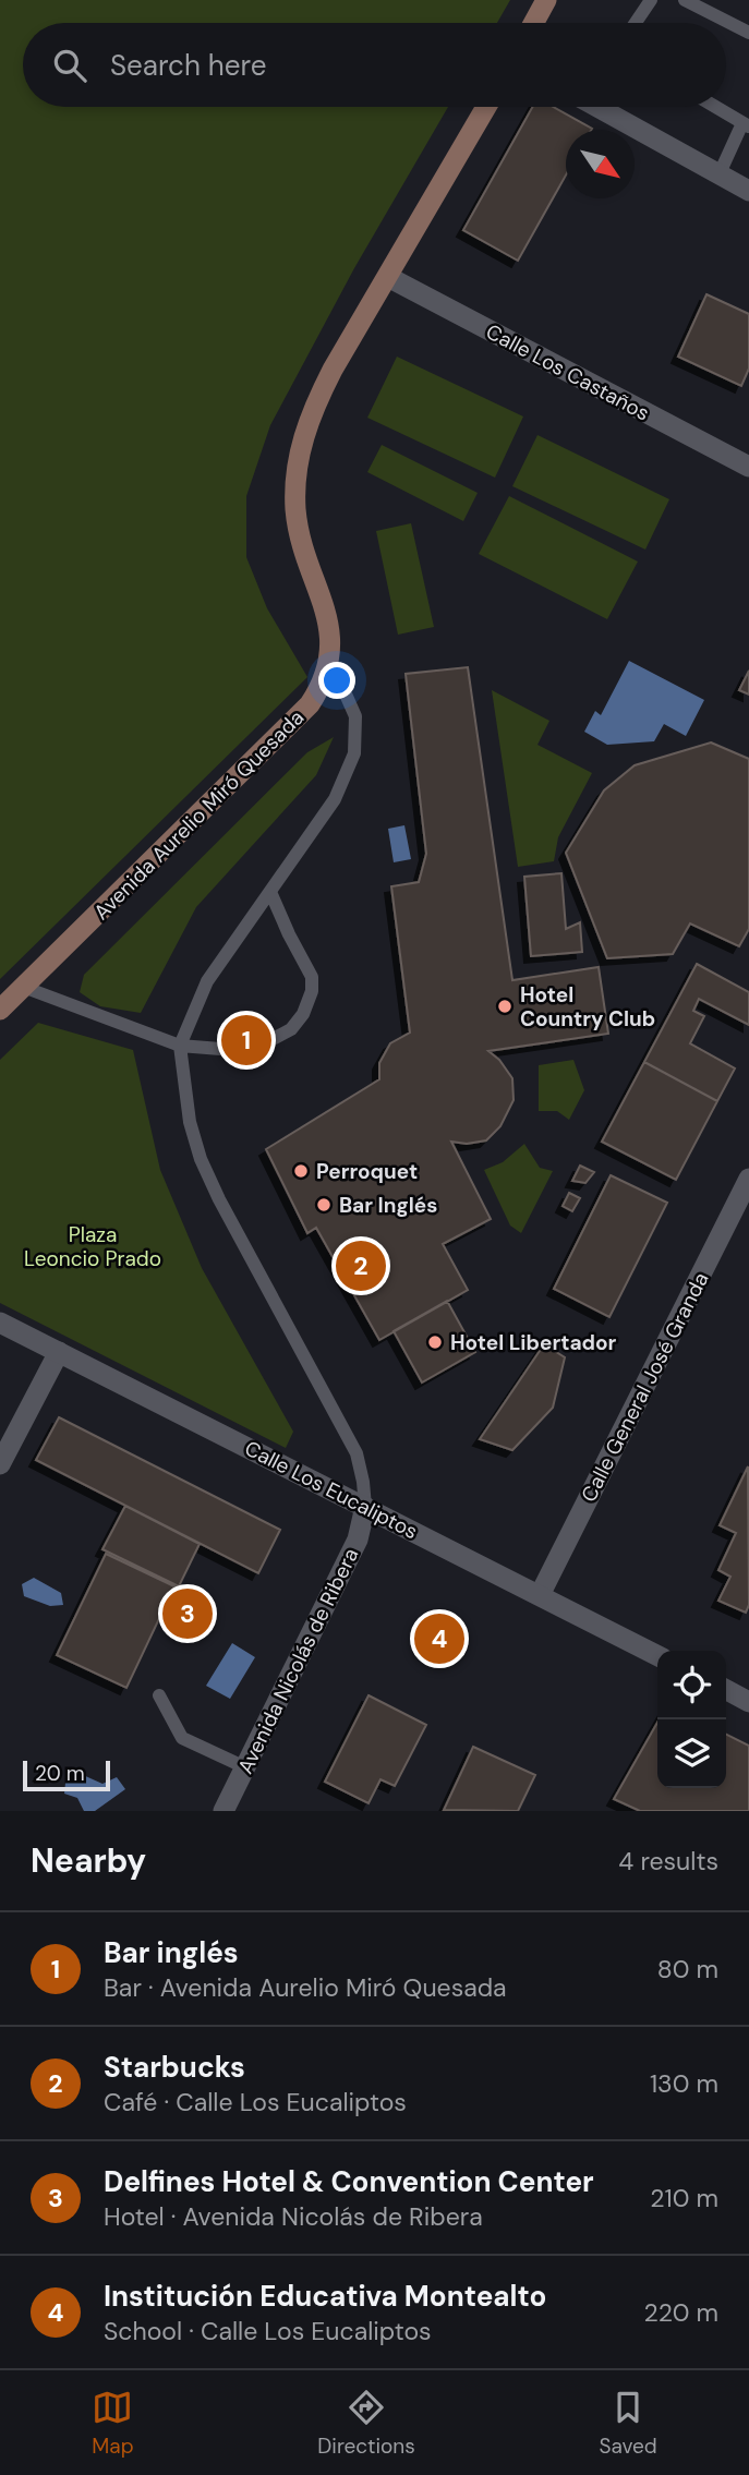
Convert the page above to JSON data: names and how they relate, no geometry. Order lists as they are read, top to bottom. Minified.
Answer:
{"streets":{"main road":["Avenida Aurelio Miró Quesada"],"street":["Calle Los Castaños","Calle General José Granda","Calle Los Eucaliptos","Avenida Nicolás de Ribera"]},"crossings":[["Calle Los Castaños","Avenida Aurelio Miró Quesada"],["Calle General José Granda","Calle Los Eucaliptos"],["Calle Los Eucaliptos","Avenida Nicolás de Ribera"]],"parks":["Plaza Leoncio Prado"],"places":["Hotel Country Club","Perroquet","Bar Inglés","Hotel Libertador"],"scale_bar":"20 m","north":"bottom right","page":{"search":"Search here","pins":["1","2","3","4"],"scale":"20 m","heading":["Nearby","4 results"],"list":[{"mark":"1","name":"Bar inglés","note":"Bar · Avenida Aurelio Miró Quesada","value":"80 m"},{"mark":"2","name":"Starbucks","note":"Café · Calle Los Eucaliptos","value":"130 m"},{"mark":"3","name":"Delfines Hotel & Convention Center","note":"Hotel · Avenida Nicolás de Ribera","value":"210 m"},{"mark":"4","name":"Institución Educativa Montealto","note":"School · Calle Los Eucaliptos","value":"220 m"}],"nav":["Map","Directions","Saved"]}}
